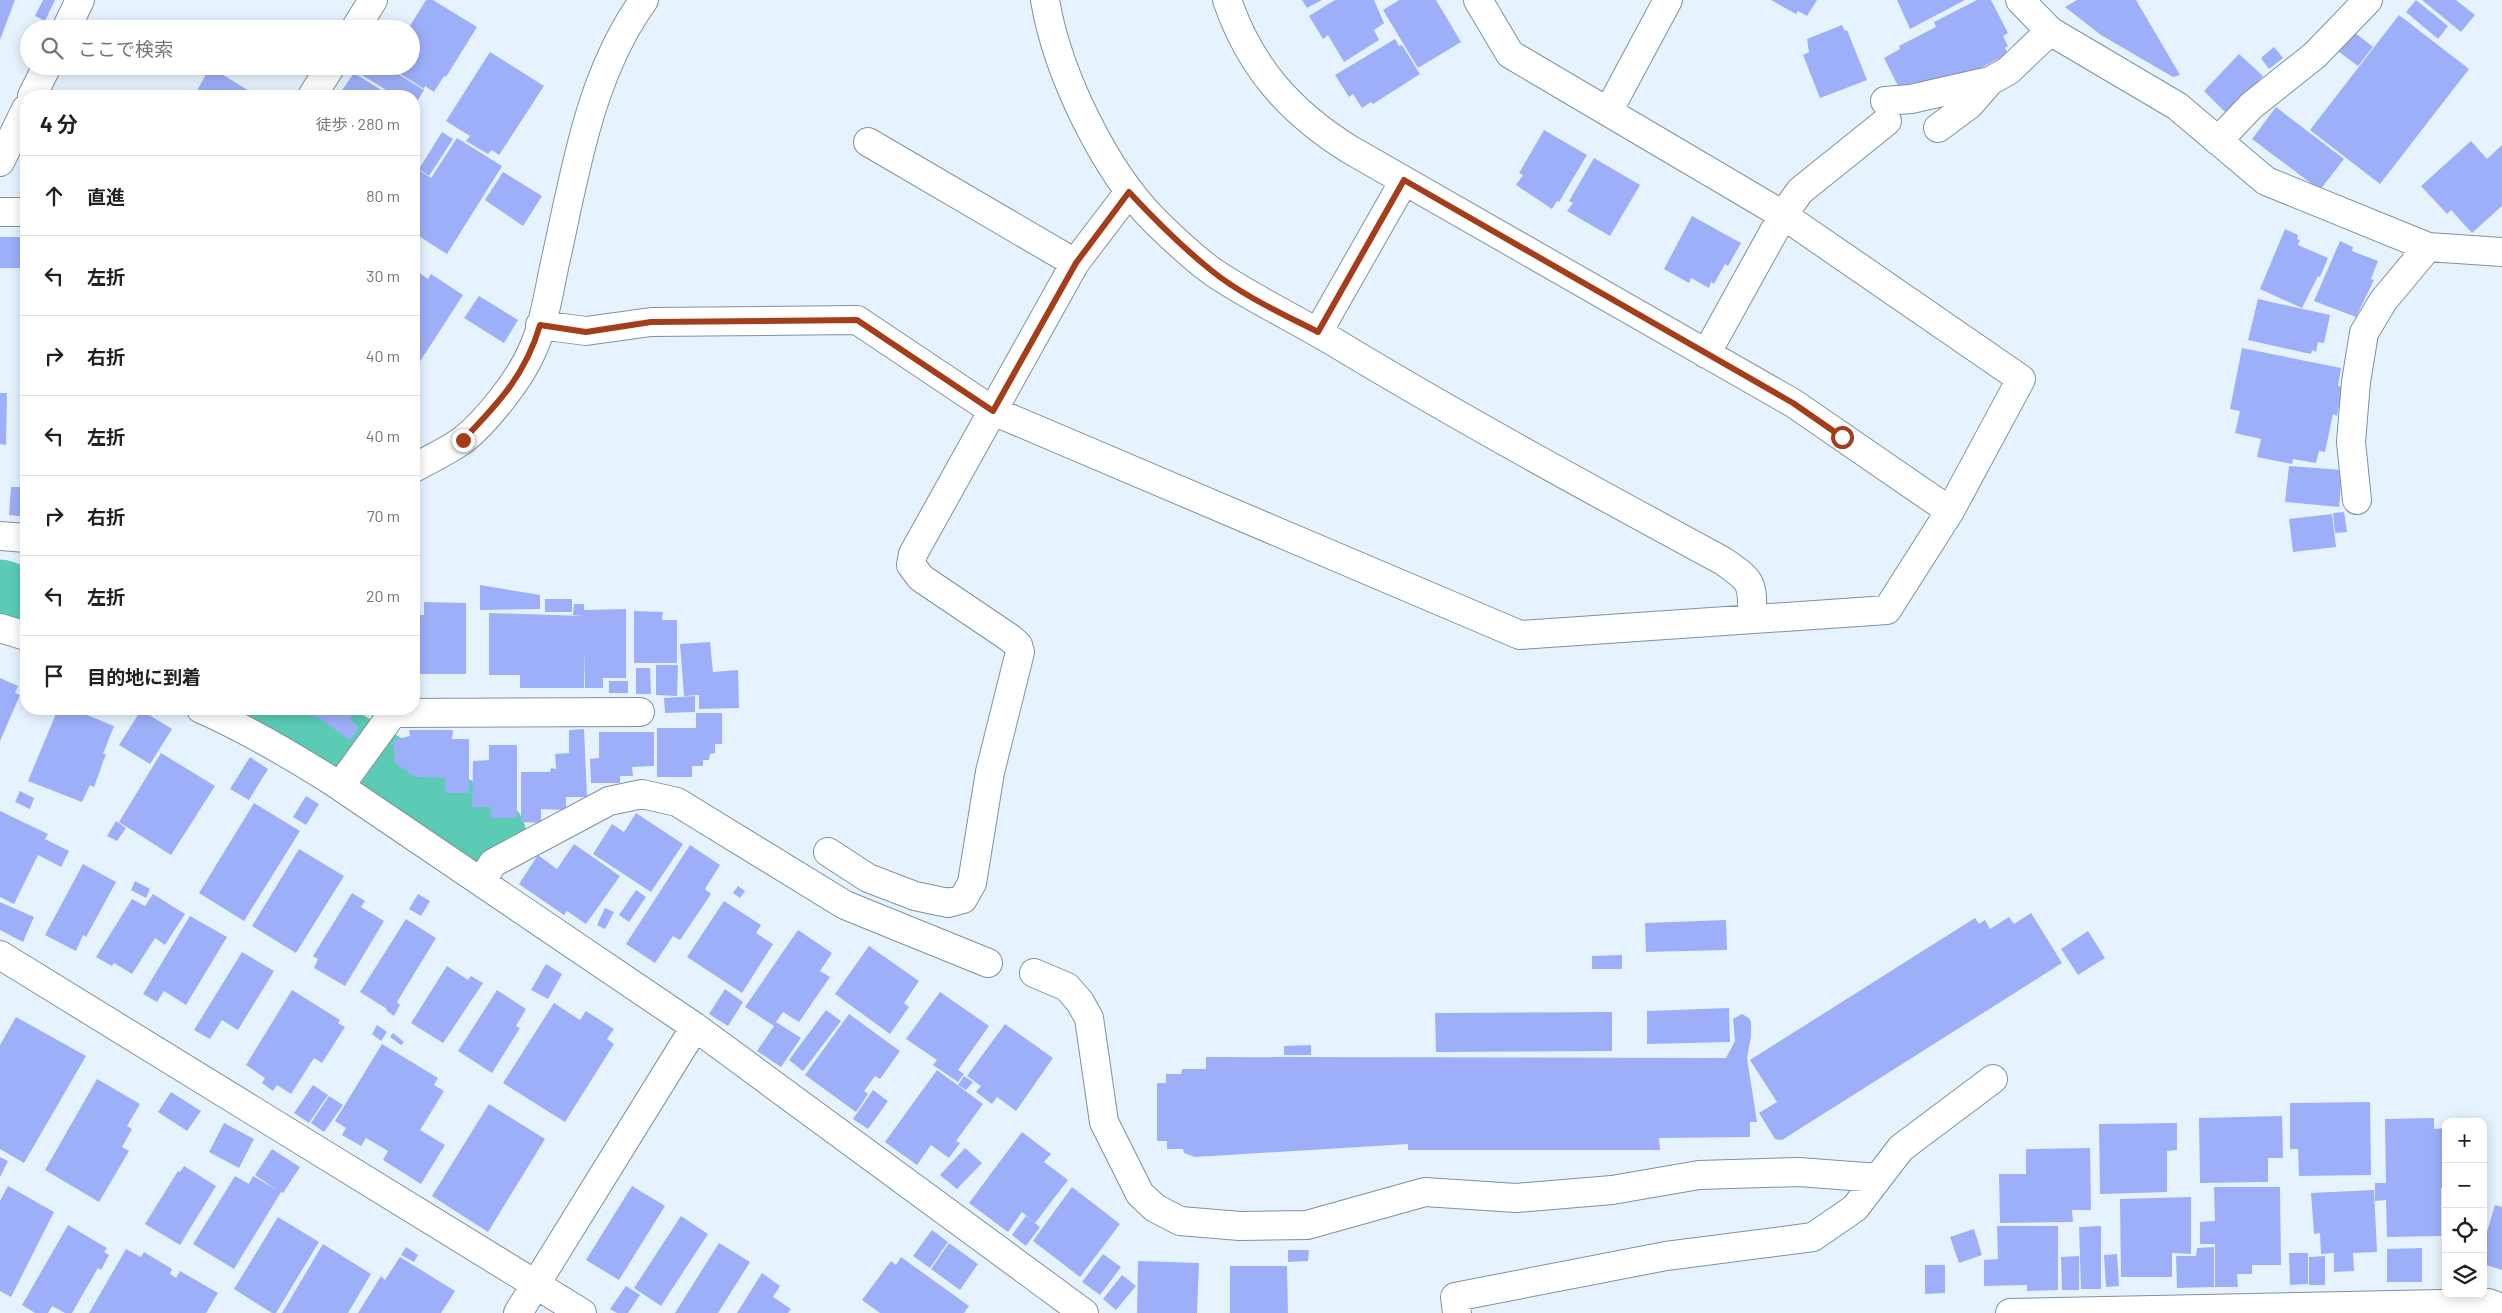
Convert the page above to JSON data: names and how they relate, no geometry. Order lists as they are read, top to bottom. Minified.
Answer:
{"page":{"search":"ここで検索","heading":["4 分","徒歩 · 280 m"],"list":[["直進","80 m"],["左折","30 m"],["右折","40 m"],["左折","40 m"],["右折","70 m"],["左折","20 m"],"目的地に到着"],"map_buttons":["+","−"]}}
